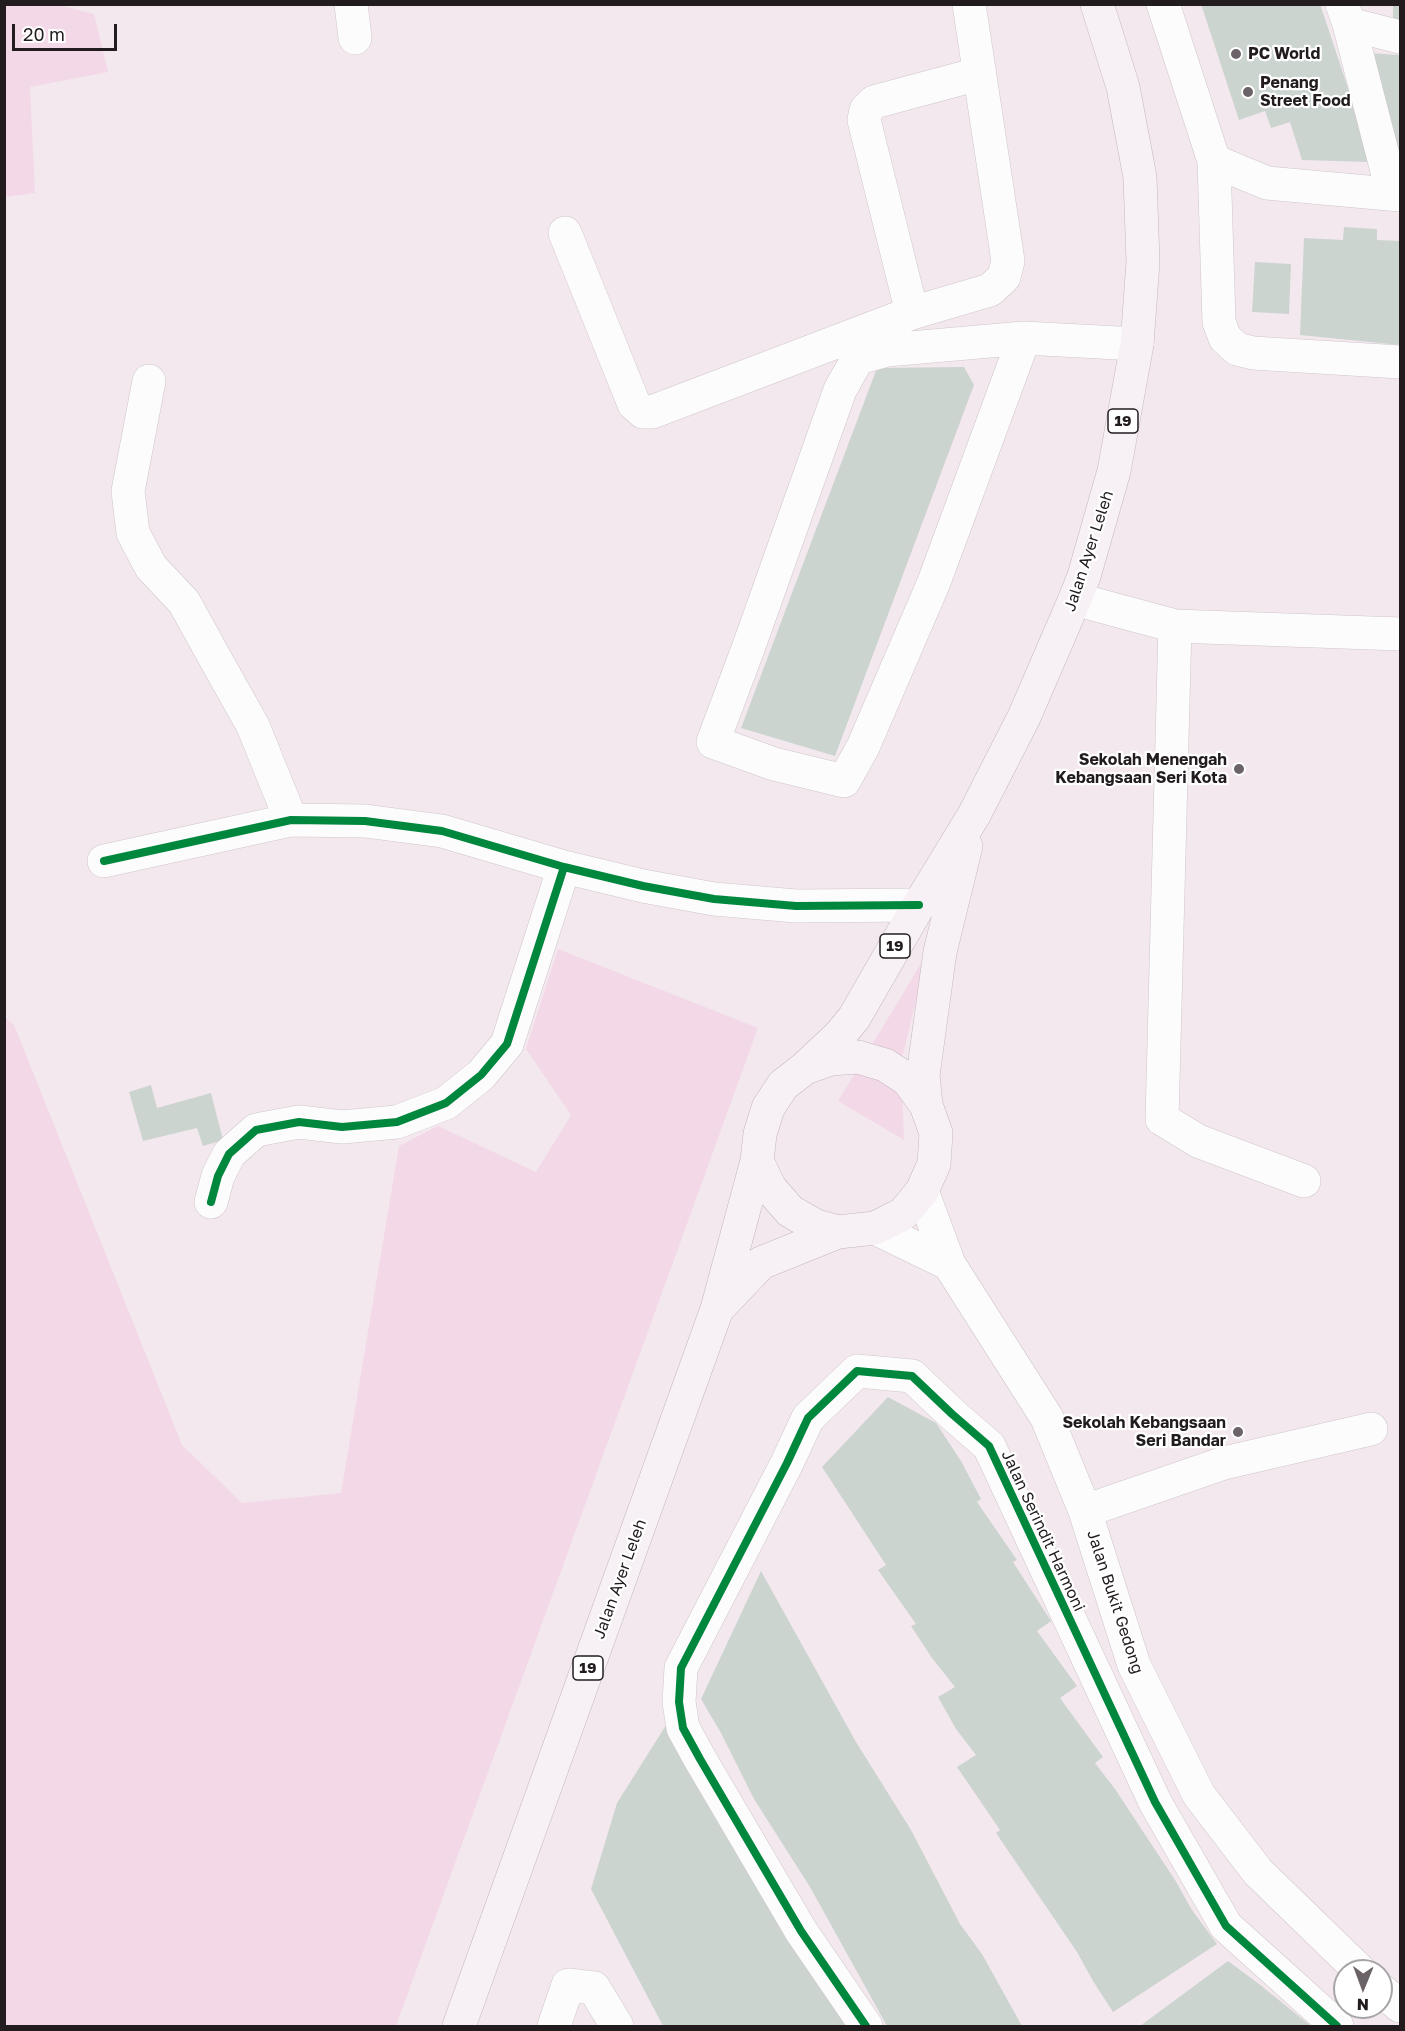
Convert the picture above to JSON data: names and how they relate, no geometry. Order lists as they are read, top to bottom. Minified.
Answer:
{"streets":{"main road":["19","Jalan Ayer Leleh"],"street":["Jalan Serindit Harmoni","Jalan Bukit Gedong"]},"crossings":[["Jalan Ayer Leleh","Jalan Bukit Gedong"]],"places":["PC World","Penang Street Food","Sekolah Menengah Kebangsaan Seri Kota","Sekolah Kebangsaan Seri Bandar"],"scale_bar":"20 m","north":"bottom"}
